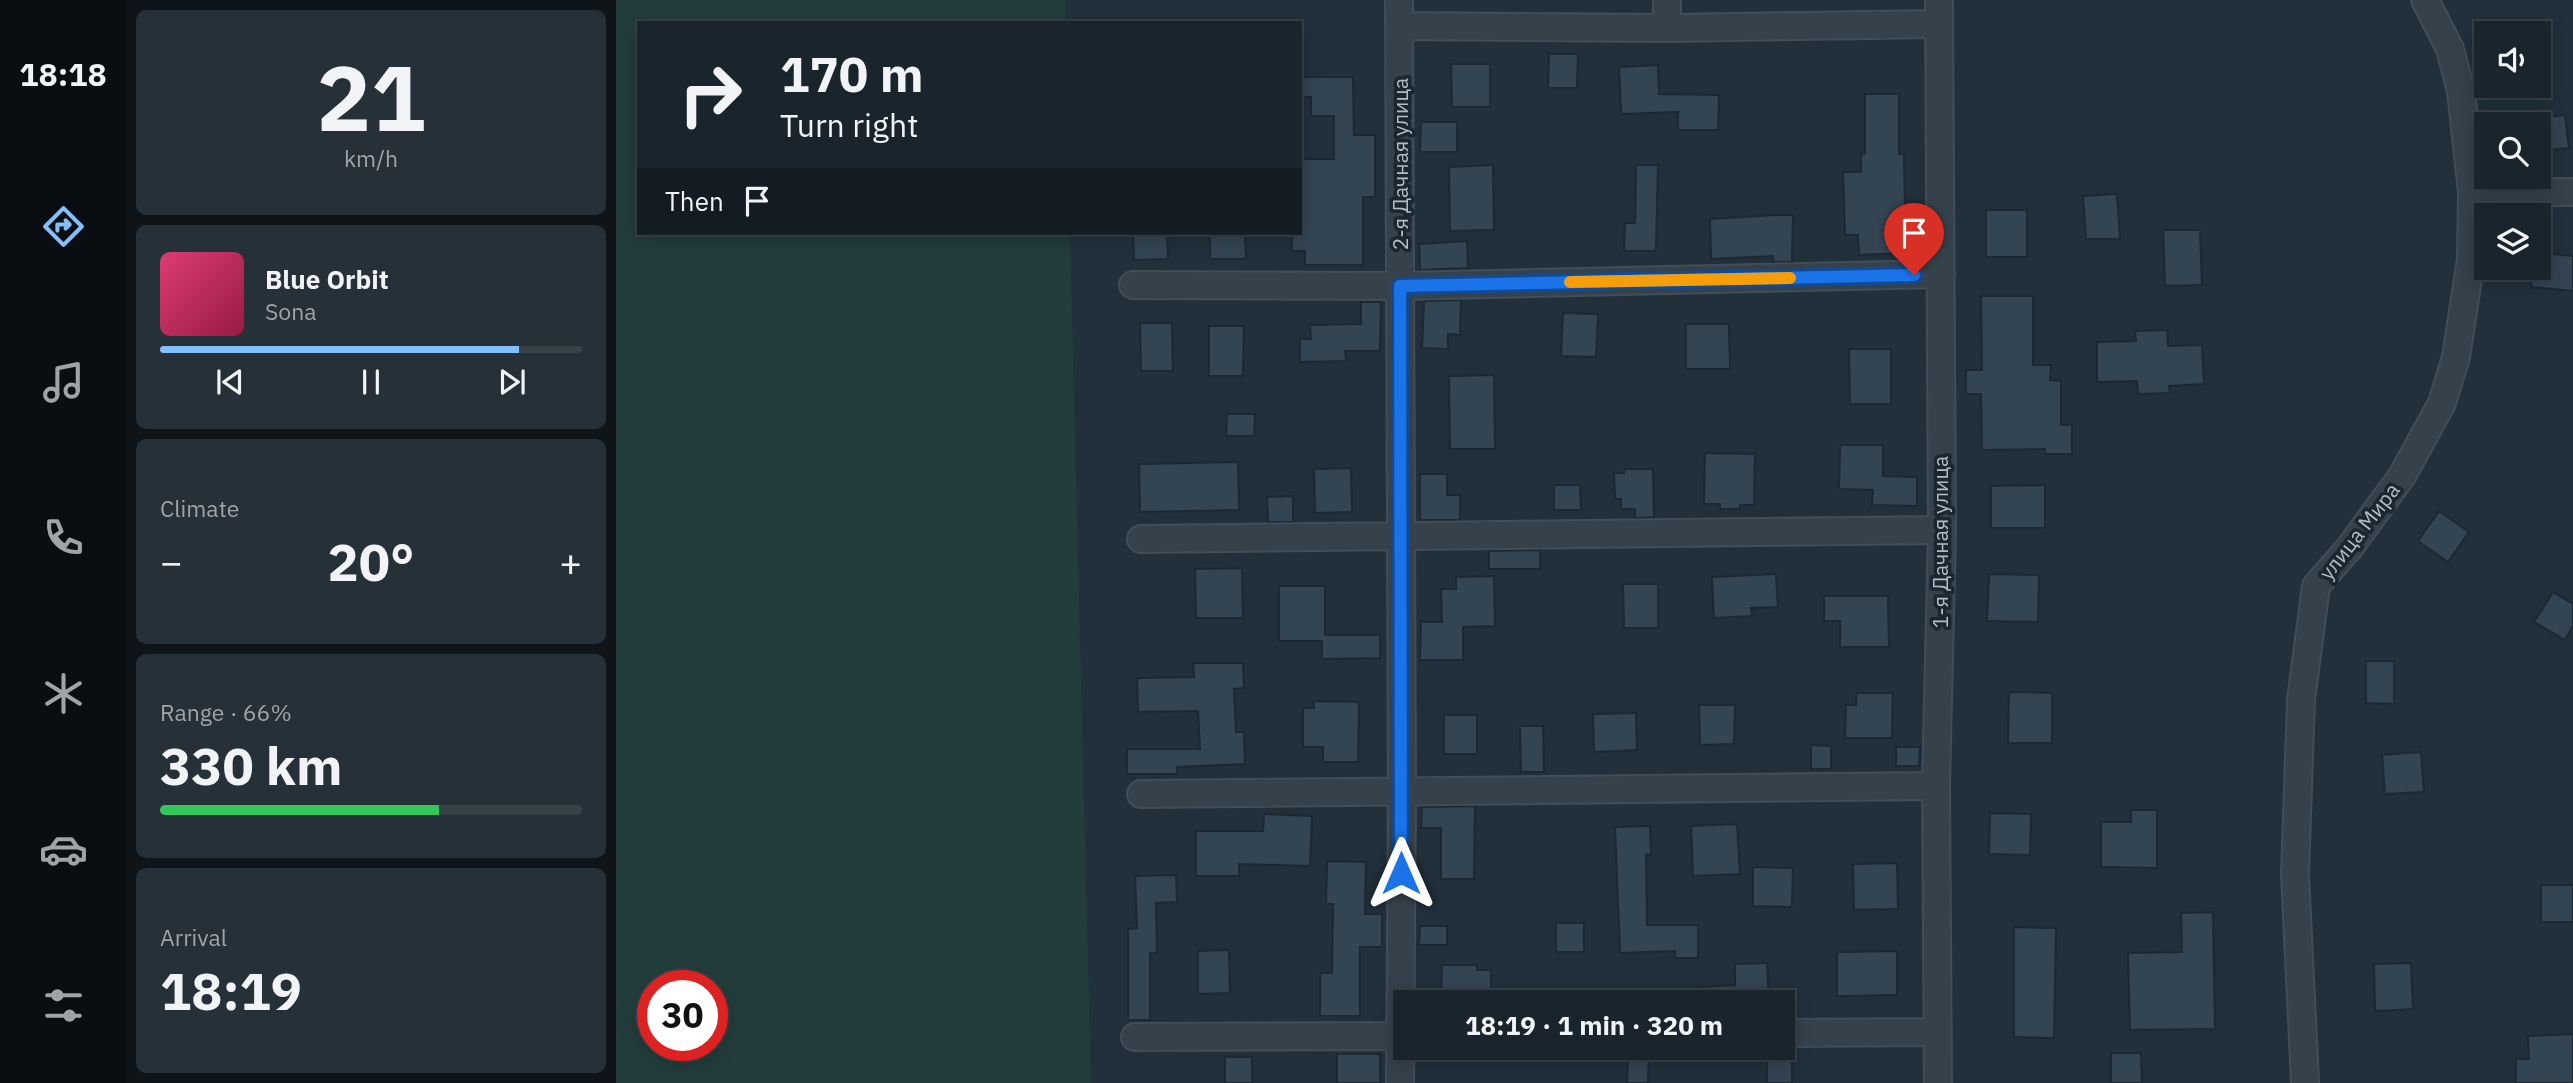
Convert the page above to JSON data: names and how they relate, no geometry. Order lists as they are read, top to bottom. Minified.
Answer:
{"streets":{"street":["2-я Дачная улица","улица Мира","1-я Дачная улица"]},"page":{"tabs":"18:18","tile":[["21","km/h"],"Climate",["Range · 66%","330 km"],["Arrival","18:19"]],"turn":["170 m","Turn right"],"then":"Then","song":["Blue Orbit","Sona"],"heat":["−","20°","+"],"limit":"30","trip":"18:19 · 1 min · 320 m"}}
